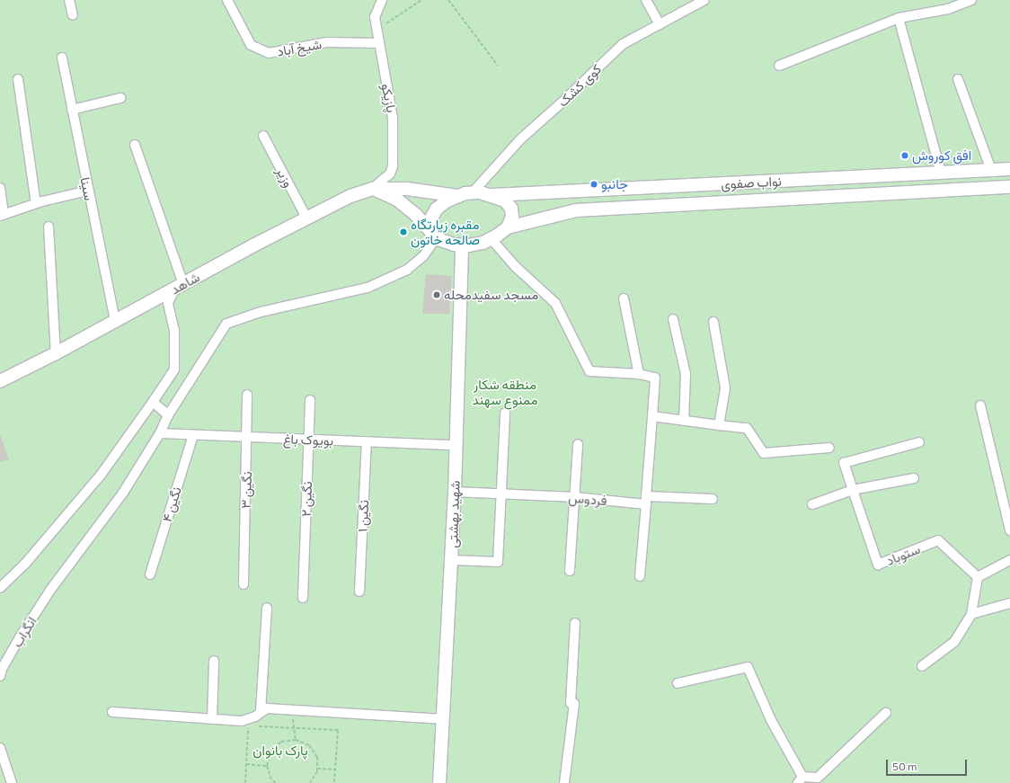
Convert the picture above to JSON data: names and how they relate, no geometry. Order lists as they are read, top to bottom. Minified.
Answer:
{"streets":{"street":["شیخ آباد","کوی کشک","پازیکو","وزیر","نواب صفوی","سینا","شاهد","بویوک باغ","نگین ۳","نگین ۲","فردوس","نگین ۴","شهید بهشتی","نگین ۱","ستوباد","انگراب"]},"crossings":[["شیخ آباد","پازیکو"],["کوی کشک","نواب صفوی"],["کوی کشک","شاهد"],["کوی کشک","شهید بهشتی"],["کوی کشک","انگراب"],["پازیکو","شاهد"],["وزیر","شاهد"],["نواب صفوی","شاهد"],["نواب صفوی","شهید بهشتی"],["نواب صفوی","انگراب"],["سینا","شاهد"],["شاهد","شهید بهشتی"],["شاهد","انگراب"],["بویوک باغ","نگین ۳"],["بویوک باغ","نگین ۲"],["بویوک باغ","نگین ۴"],["بویوک باغ","شهید بهشتی"],["بویوک باغ","نگین ۱"],["بویوک باغ","انگراب"],["فردوس","شهید بهشتی"],["شهید بهشتی","انگراب"]],"parks":["منطقه شکار ممنوع سهند","پارک بانوان"],"places":["افق کوروش","جانبو","مقبره زیارتگاه صالحه خاتون","مسجد سفیدمحله"],"scale_bar":"50 m"}
